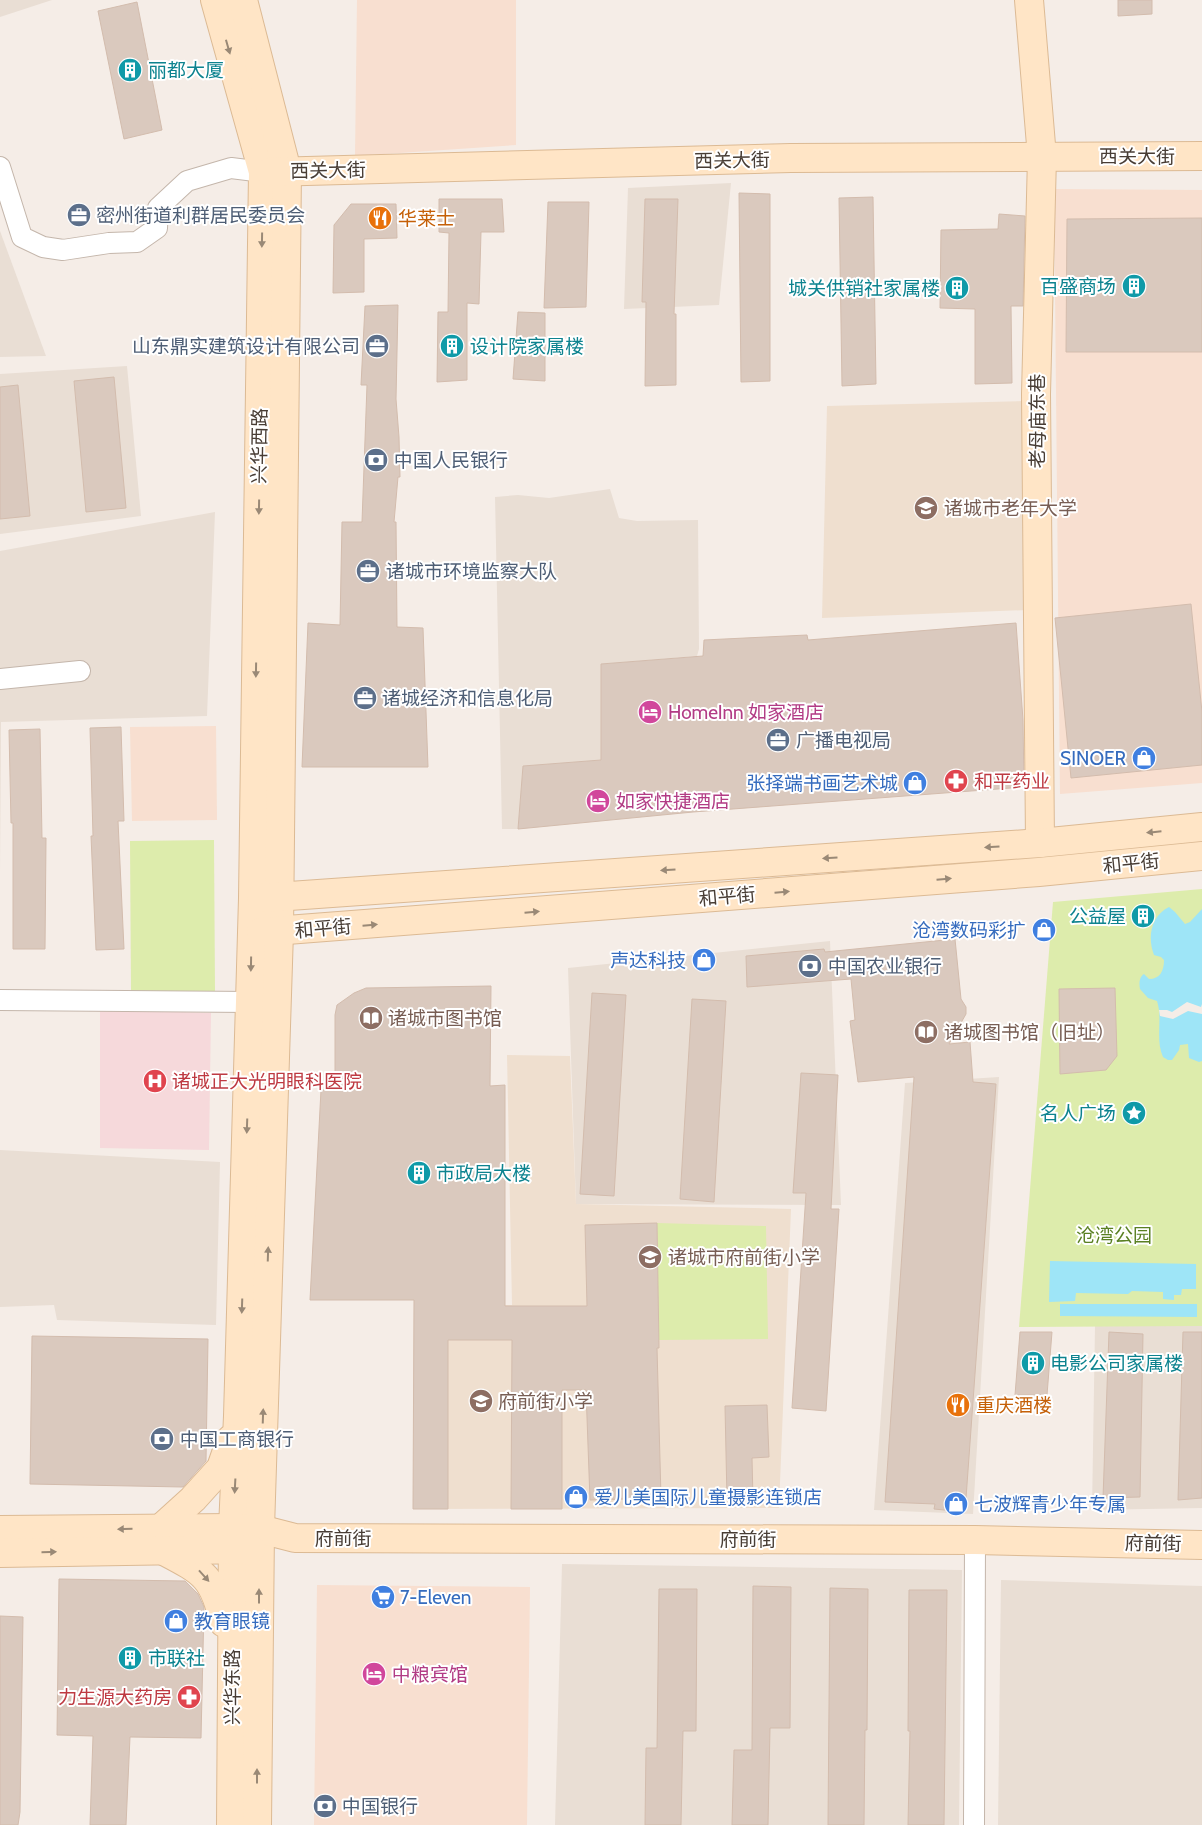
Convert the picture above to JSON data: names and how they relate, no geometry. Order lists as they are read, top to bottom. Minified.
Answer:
{"streets":{"main road":["西关大街","老母庙东巷","和平街","府前街","兴华东路"]},"crossings":[["西关大街","老母庙东巷"],["老母庙东巷","和平街"],["府前街","兴华东路"]],"parks":["沧湾公园"],"places":{"building":["丽都大厦","百盛商场","城关供销社家属楼","设计院家属楼","公益屋","市政局大楼","电影公司家属楼","市联社"],"office":["密州街道利群居民委员会","山东鼎实建筑设计有限公司","诸城市环境监察大队","诸城经济和信息化局","广播电视局"],"restaurant":["华莱士","重庆酒楼"],"bank":["中国人民银行","中国农业银行","中国工商银行","中国银行"],"school or university":["诸城市老年大学","诸城市府前街小学","府前街小学"],"hotel":["HomeInn 如家酒店","如家快捷酒店","中粮宾馆"],"shop":["SINOER","张择端书画艺术城","沧湾数码彩扩","声达科技","爱儿美国际儿童摄影连锁店","七波辉青少年专属","教育眼镜"],"pharmacy":["和平药业","力生源大药房"],"library":["诸城市图书馆","诸城图书馆（旧址）"],"hospital":["诸城正大光明眼科医院"],"place":["名人广场"],"supermarket":["7-Eleven"]}}
